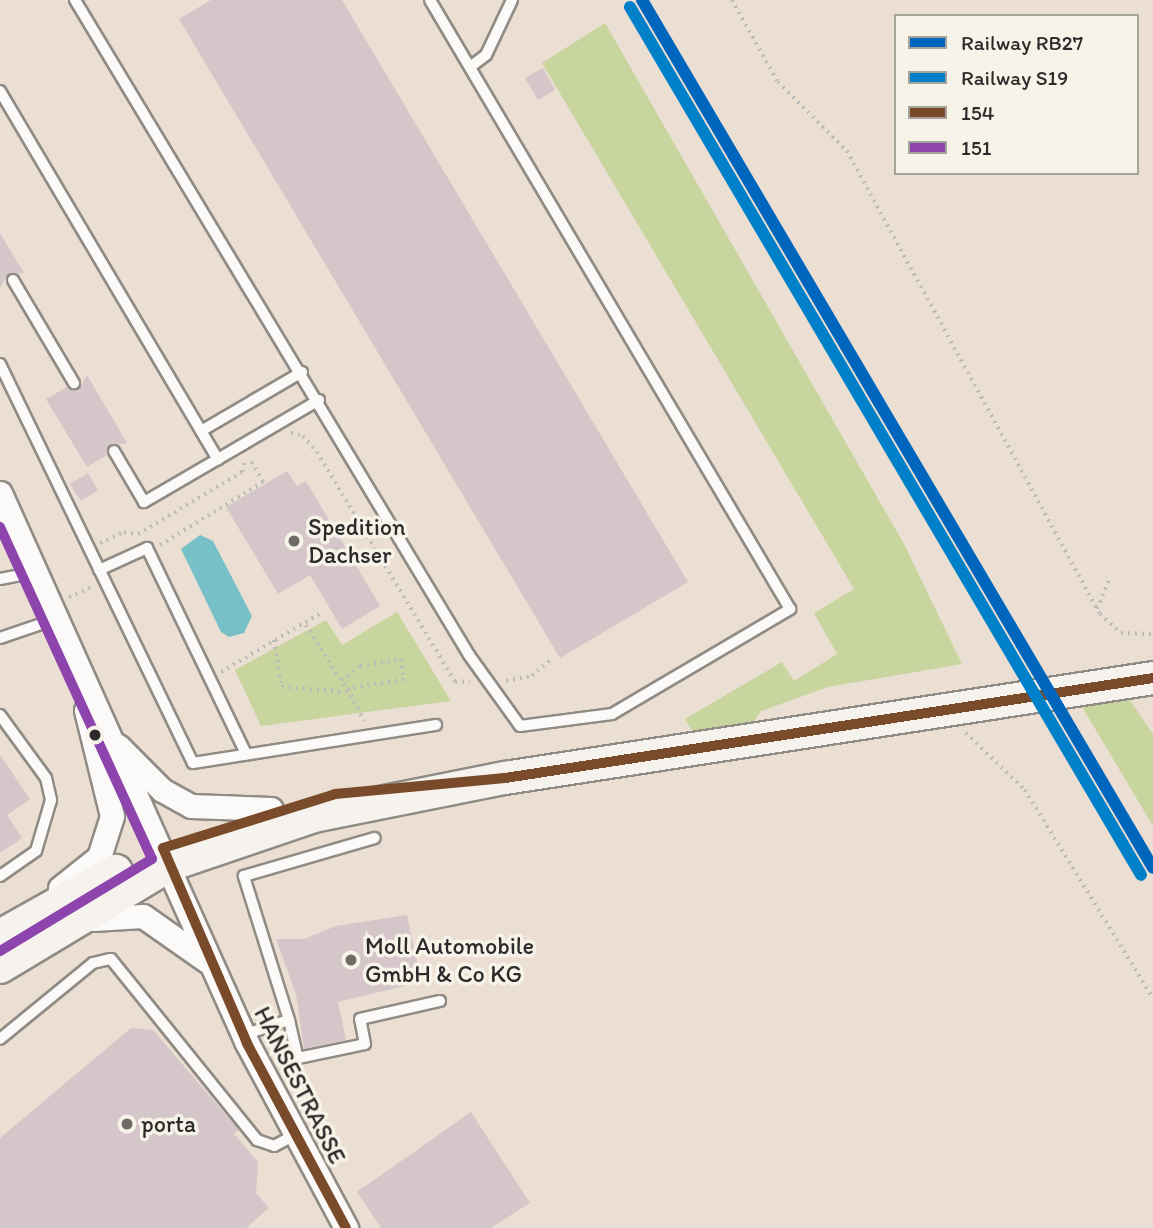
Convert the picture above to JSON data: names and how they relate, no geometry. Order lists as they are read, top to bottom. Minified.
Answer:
{"streets":{"street":["HANSESTRASSE"]},"places":["Spedition Dachser","Moll Automobile GmbH & Co KG","porta"],"lines":["rail line RB27","rail line S19","transit line 151","transit line 154"],"legend":["Railway RB27","Railway S19","154","151"]}
